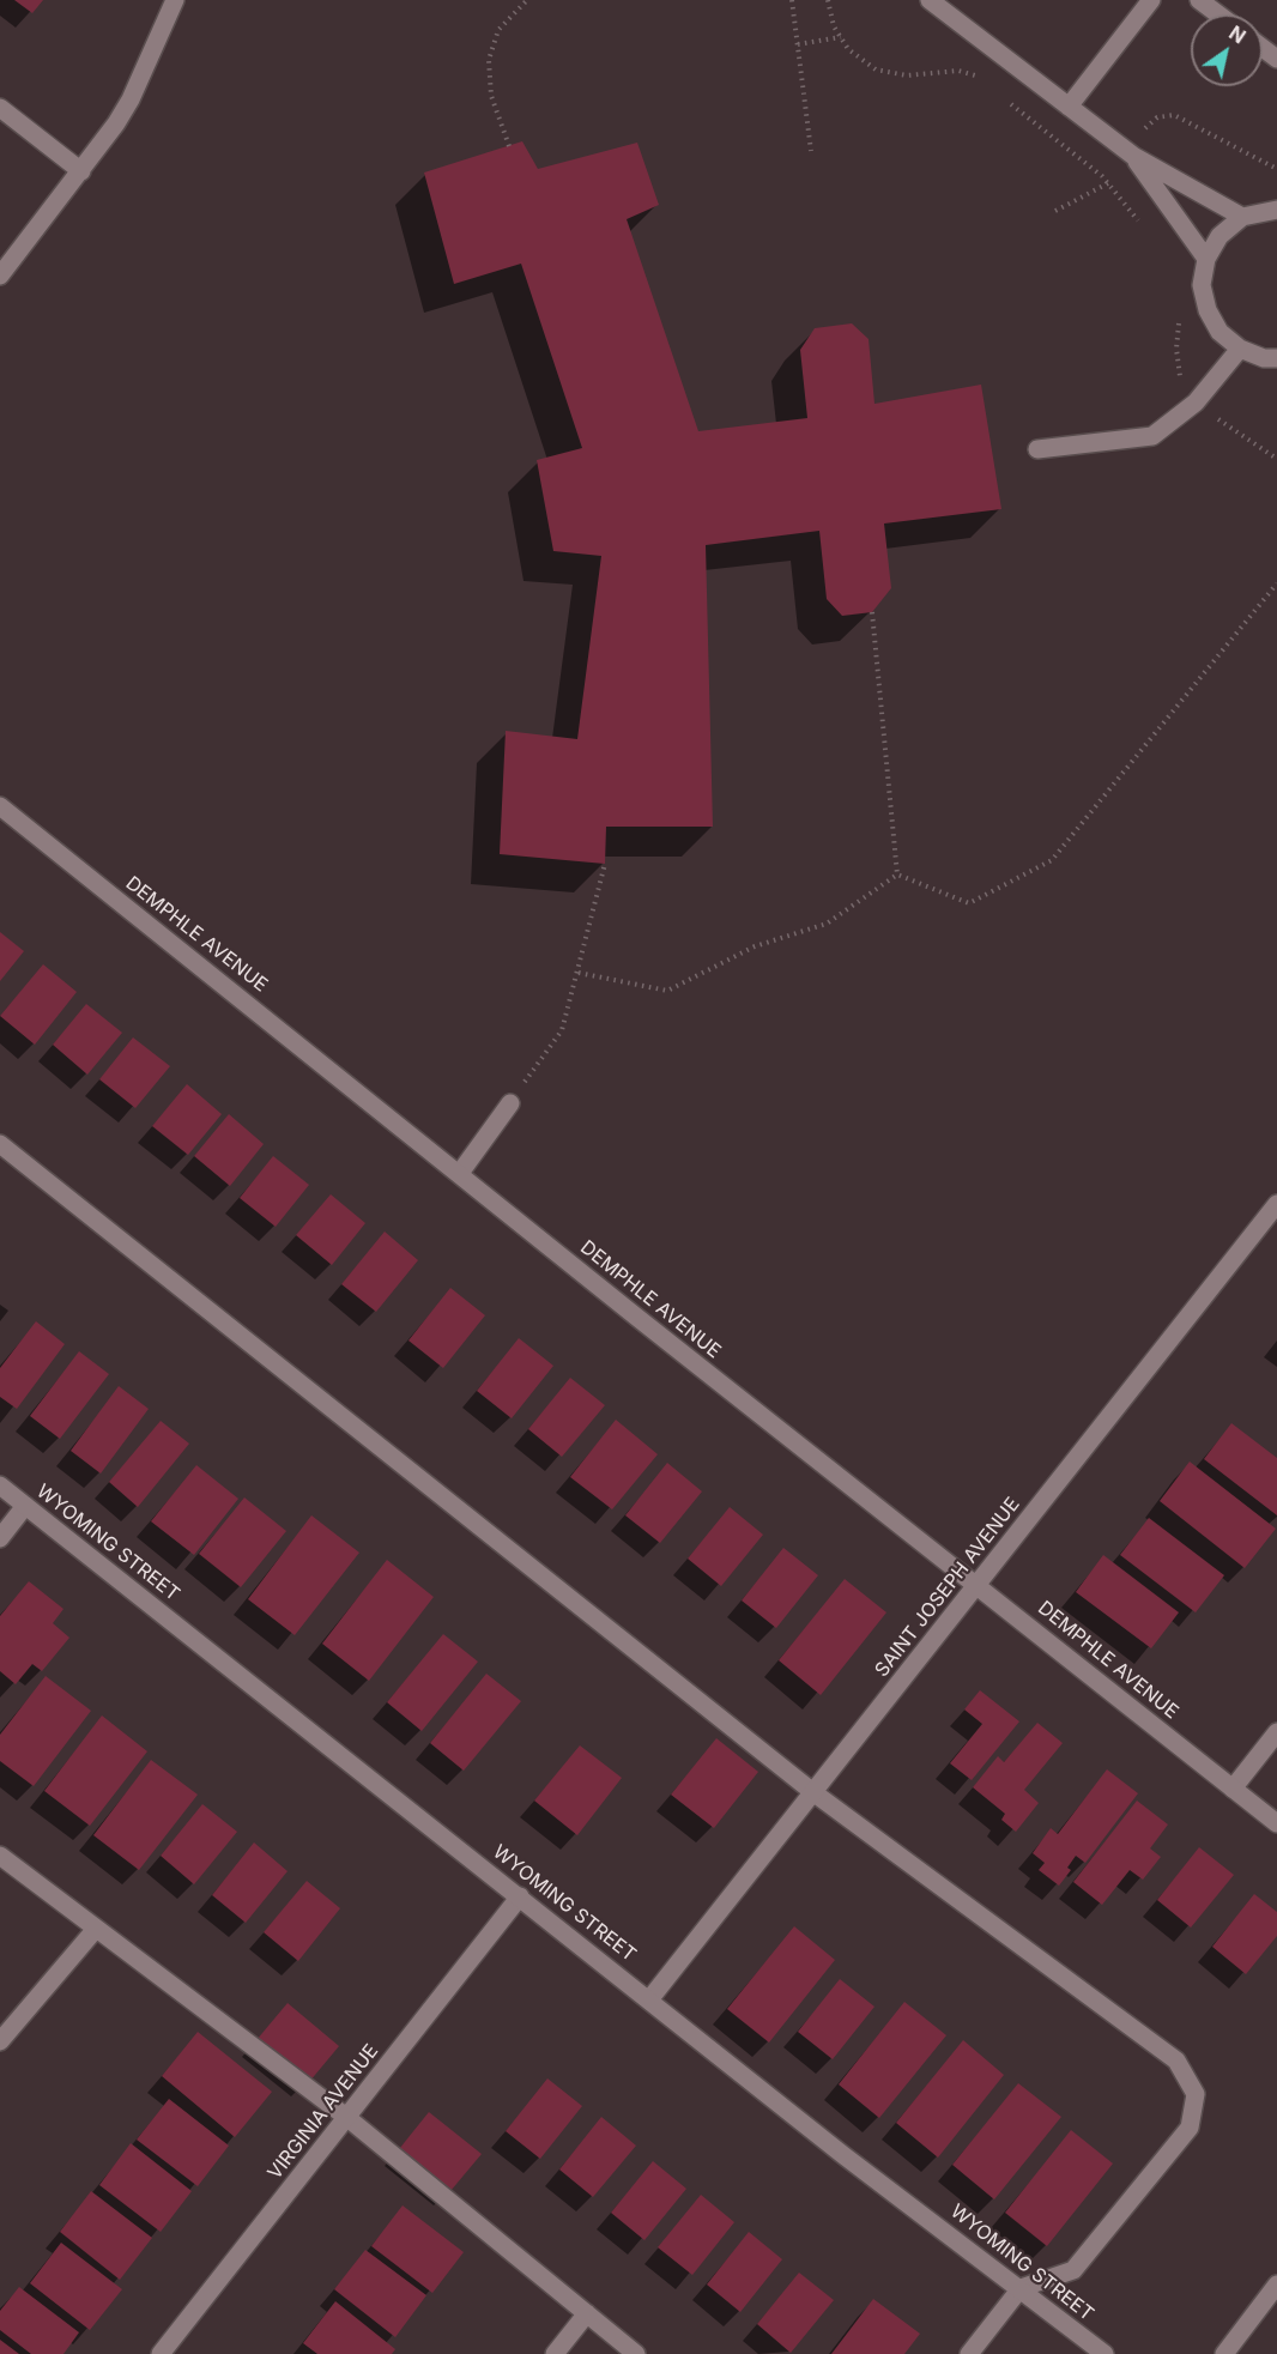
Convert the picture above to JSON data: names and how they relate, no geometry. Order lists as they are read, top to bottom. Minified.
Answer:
{"streets":{"street":["DEMPHLE AVENUE","WYOMING STREET","SAINT JOSEPH AVENUE","VIRGINIA AVENUE"]},"crossings":[["DEMPHLE AVENUE","SAINT JOSEPH AVENUE"],["WYOMING STREET","SAINT JOSEPH AVENUE"],["WYOMING STREET","VIRGINIA AVENUE"]],"north":"top right"}
